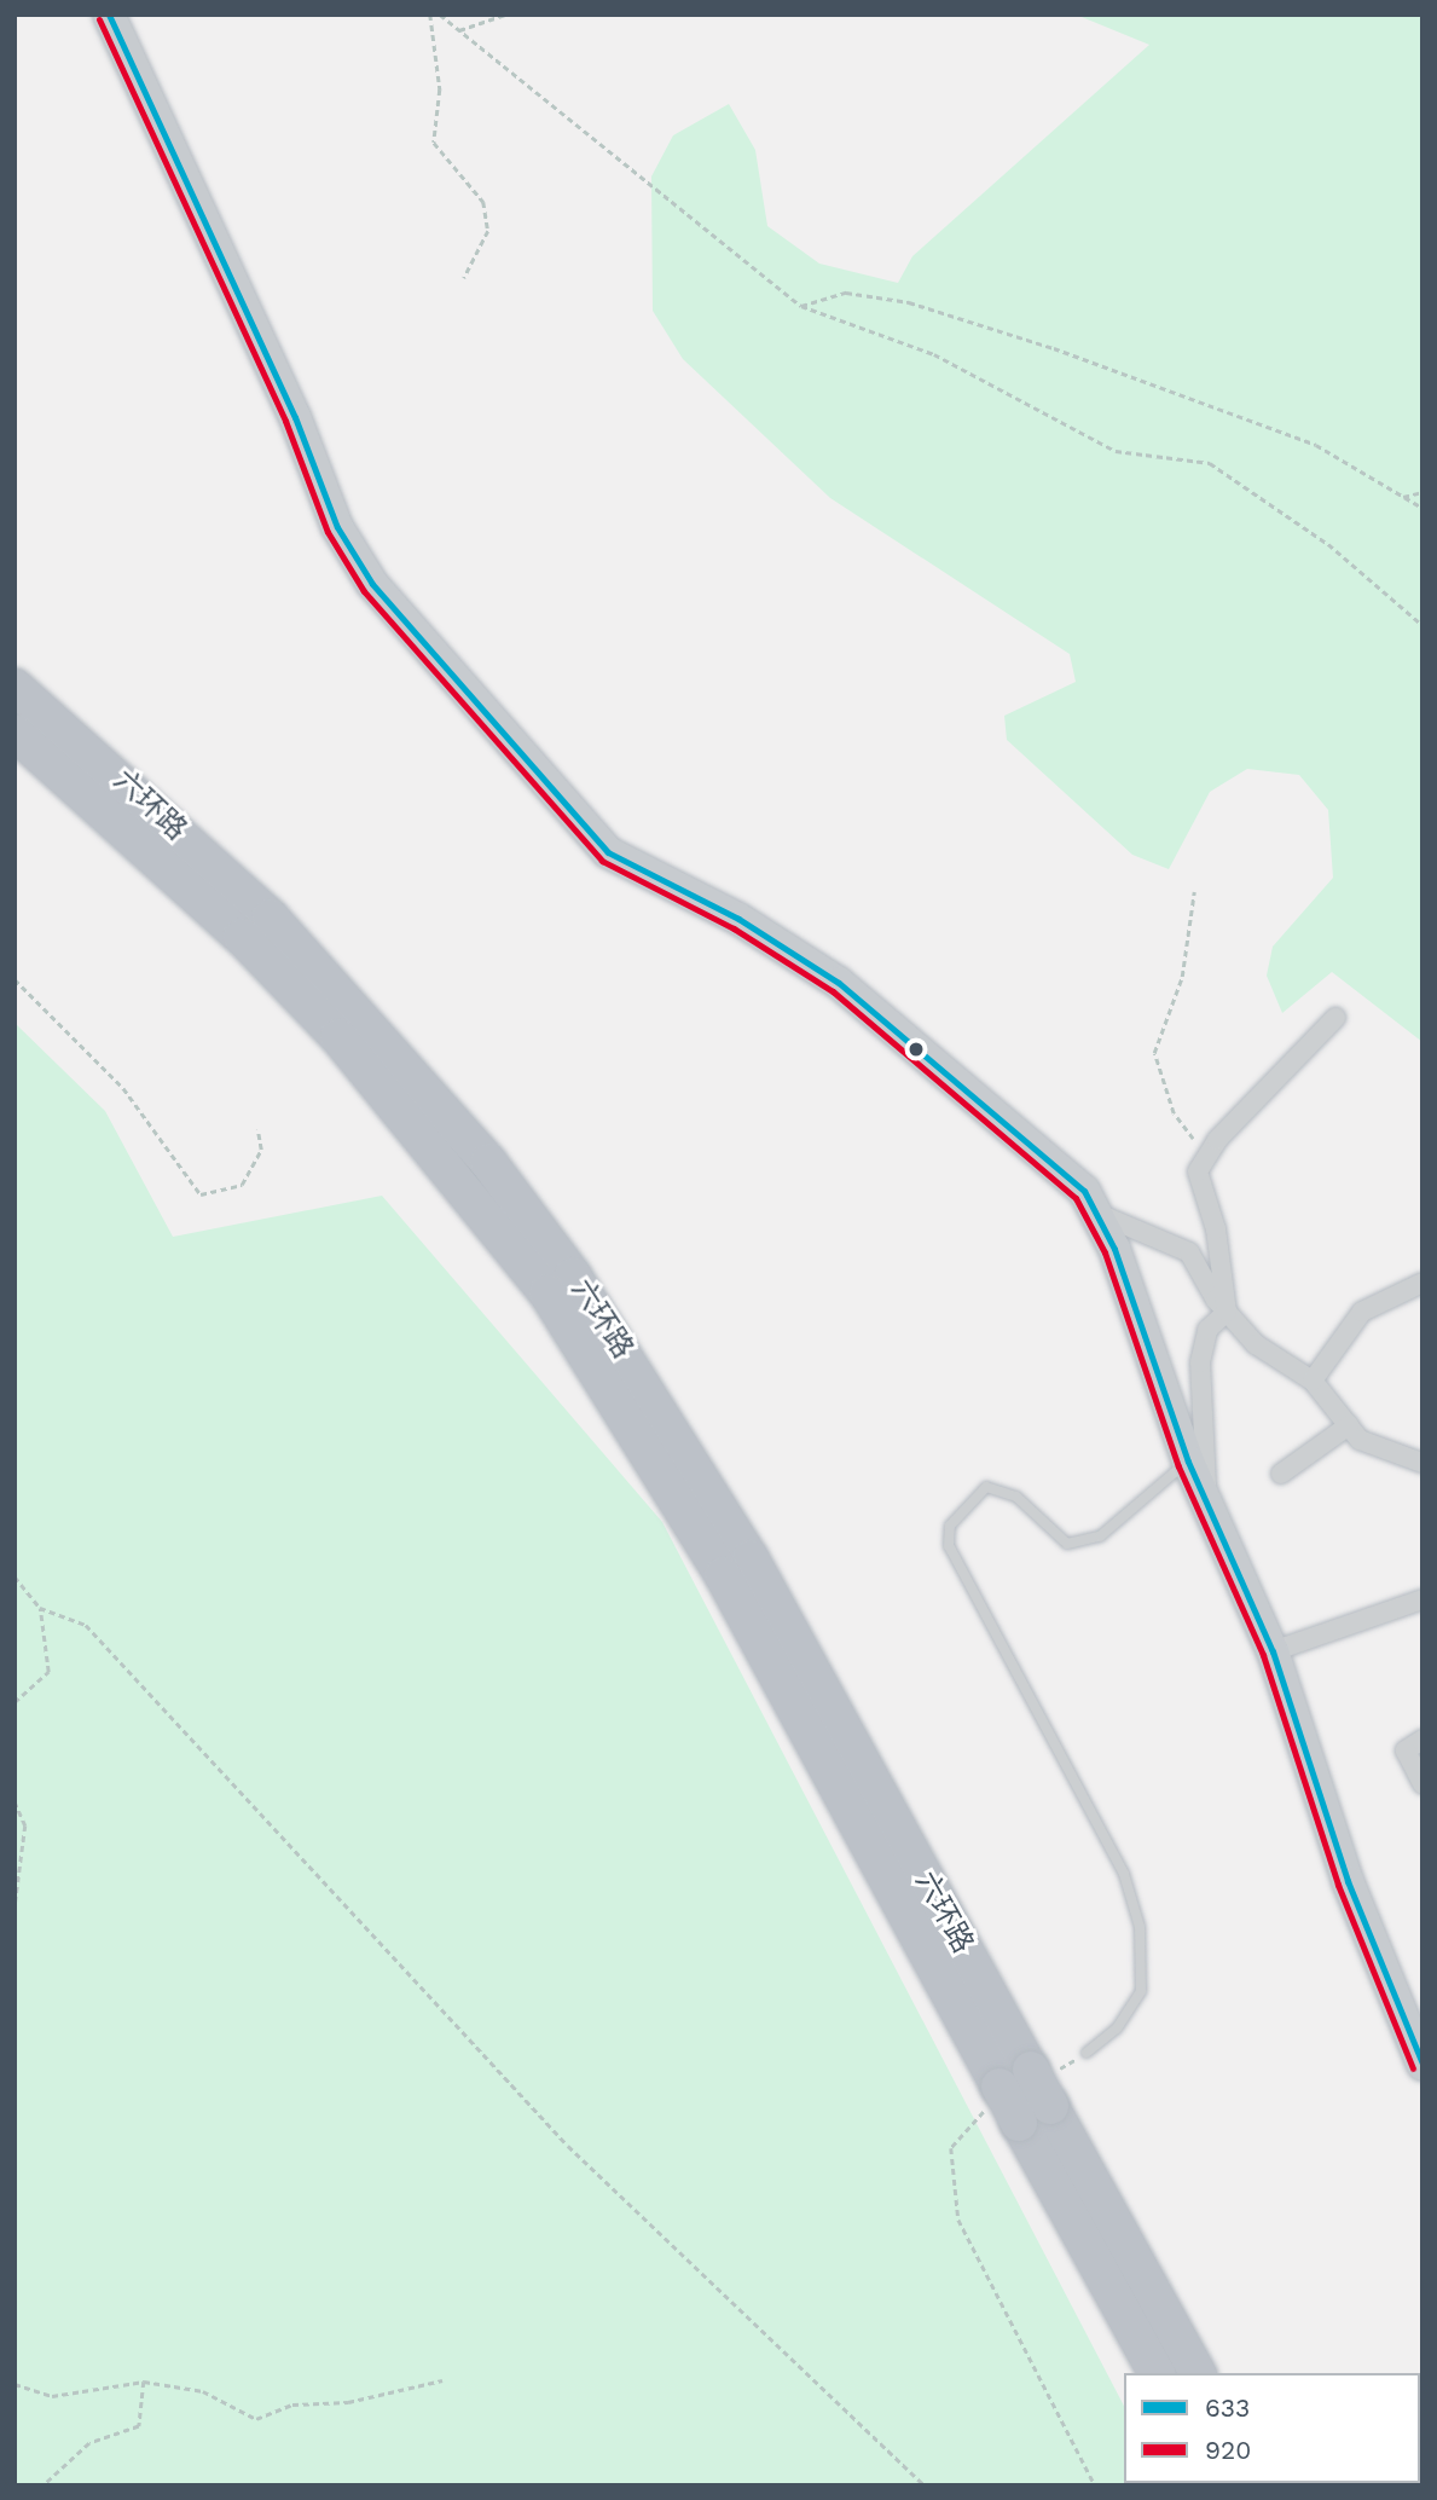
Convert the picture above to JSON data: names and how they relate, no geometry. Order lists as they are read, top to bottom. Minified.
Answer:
{"streets":{"highway":["六环路"]},"lines":["transit line 633","transit line 920"],"legend":["633","920"]}
